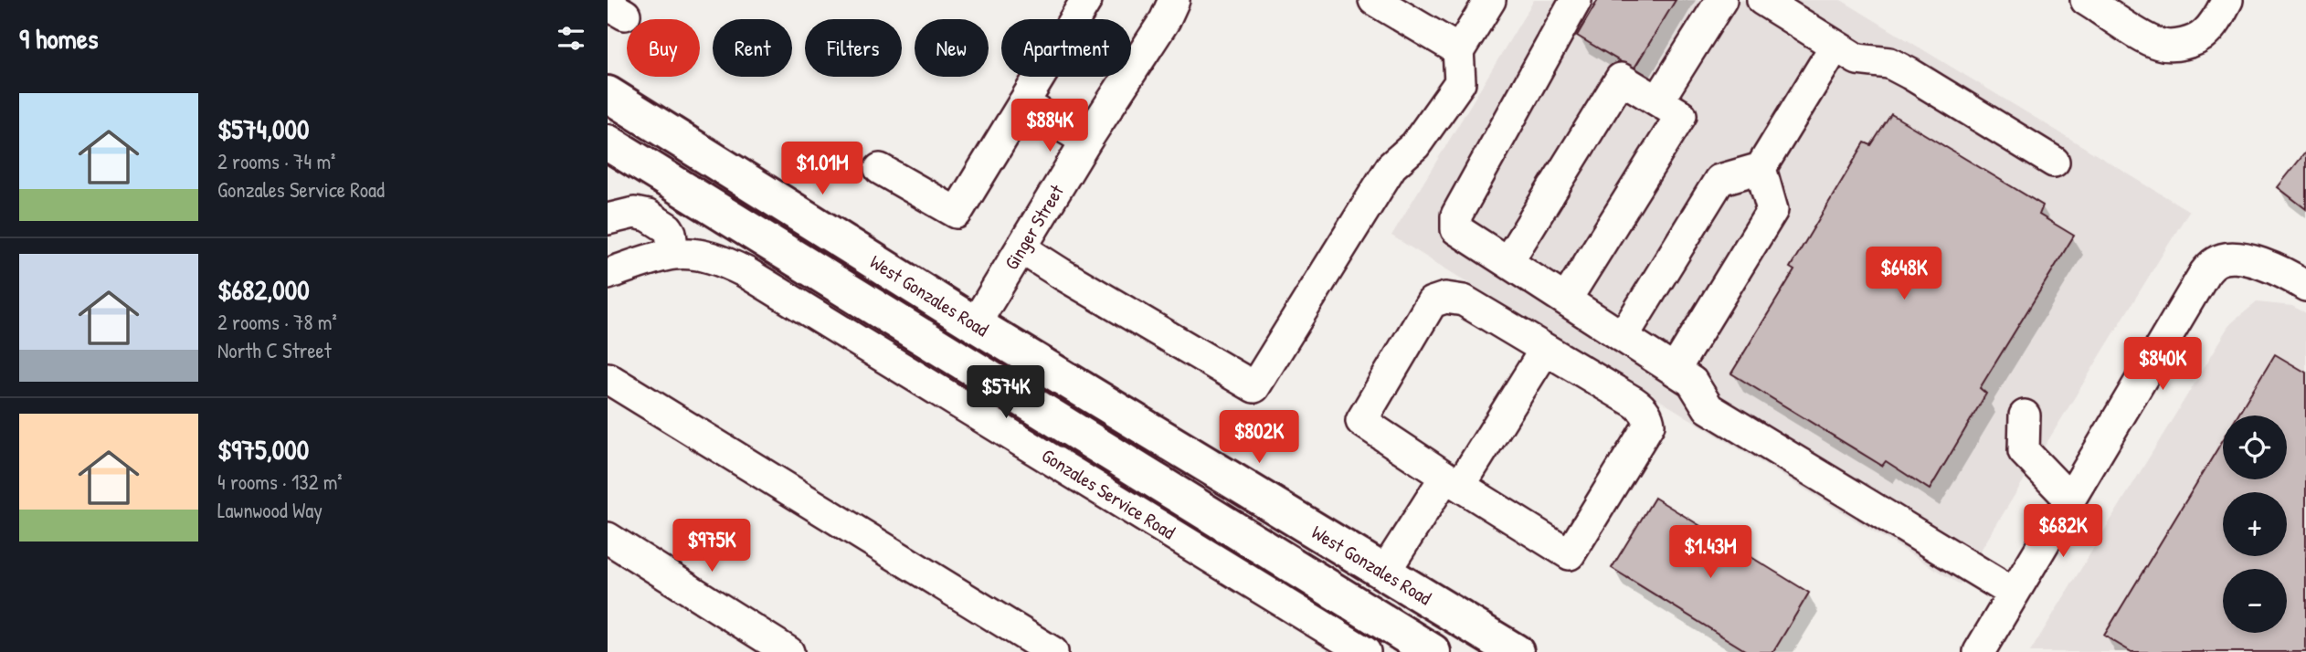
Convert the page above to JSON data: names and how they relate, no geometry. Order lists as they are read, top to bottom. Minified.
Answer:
{"streets":{"main road":["West Gonzales Road"],"street":["Ginger Street","Gonzales Service Road"]},"crossings":[["Ginger Street","West Gonzales Road"]],"page":{"heading":"9 homes","chip":["Buy","Rent","Filters","New","Apartment"],"list":[{"name":"$574,000","note":"2 rooms · 74 m² · Gonzales Service Road"},{"name":"$682,000","note":"2 rooms · 78 m² · North C Street"},{"name":"$975,000","note":"4 rooms · 132 m² · Lawnwood Way"}],"price":["$884K","$1.01M","$648K","$840K","$574K","$802K","$682K","$975K","$1.43M"],"map_buttons":["+","−"]}}
